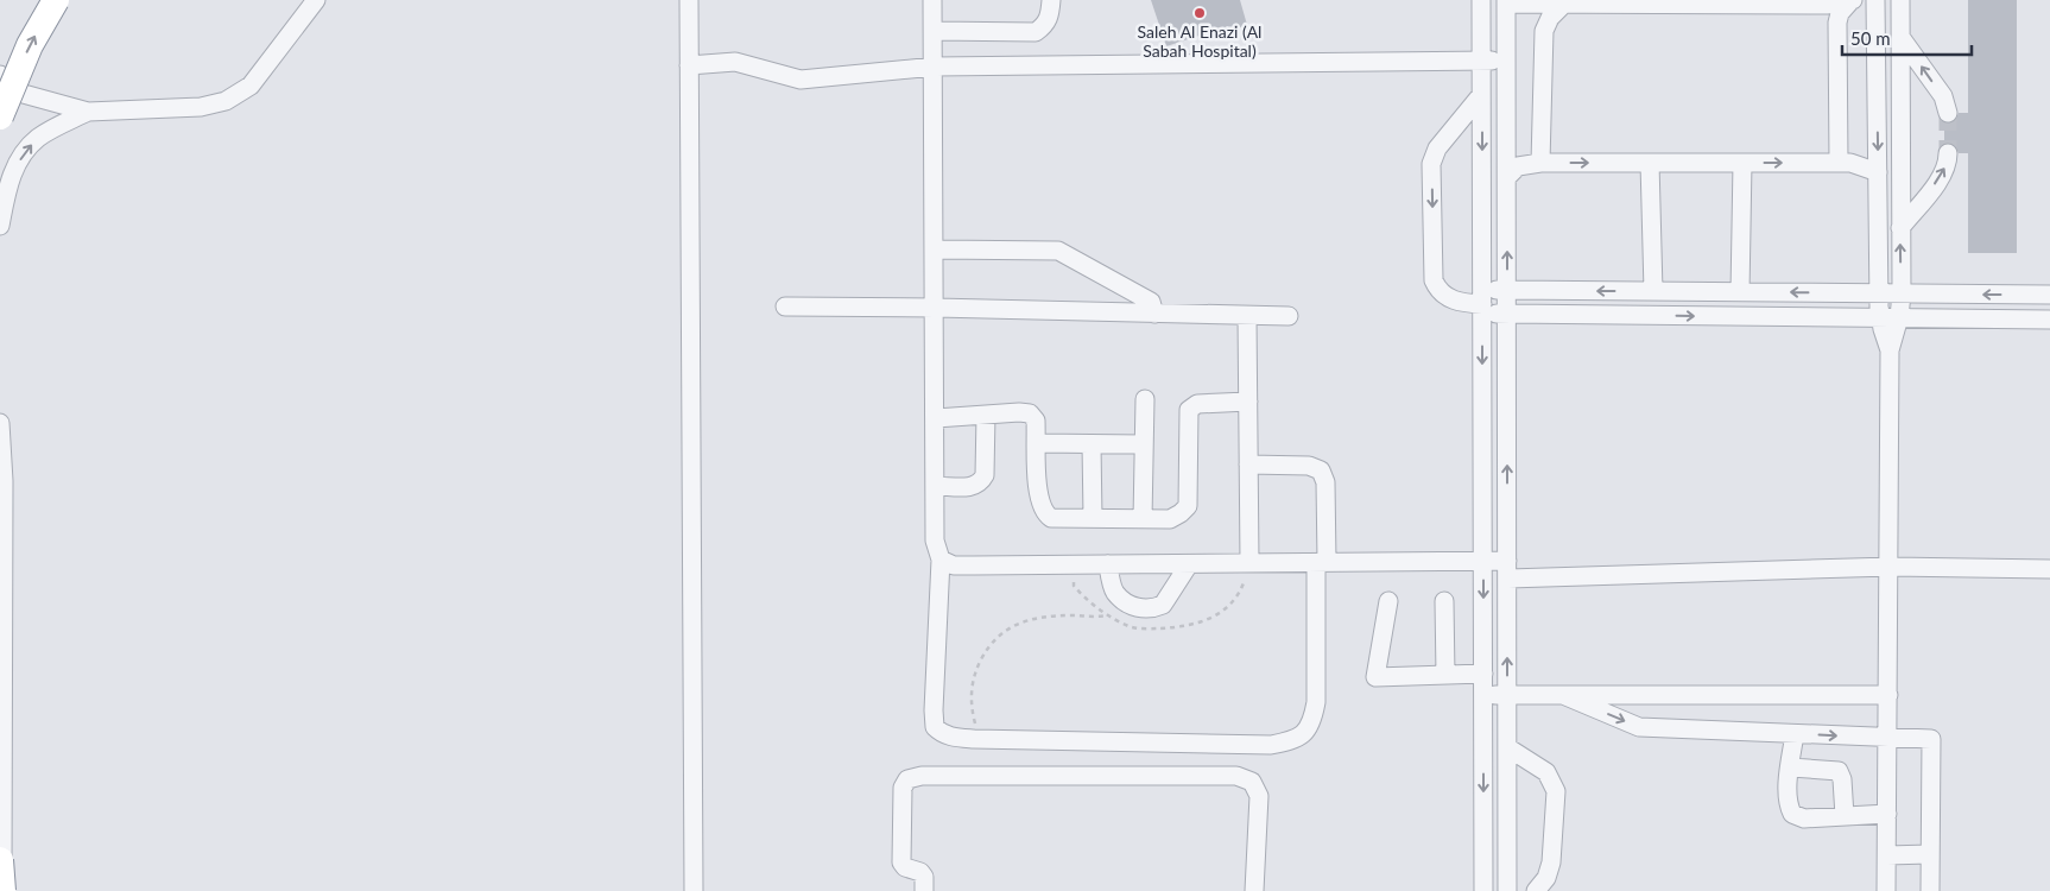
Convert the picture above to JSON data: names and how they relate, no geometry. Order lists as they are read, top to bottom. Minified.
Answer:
{"places":["Saleh Al Enazi (Al Sabah Hospital)"],"scale_bar":"50 m"}
